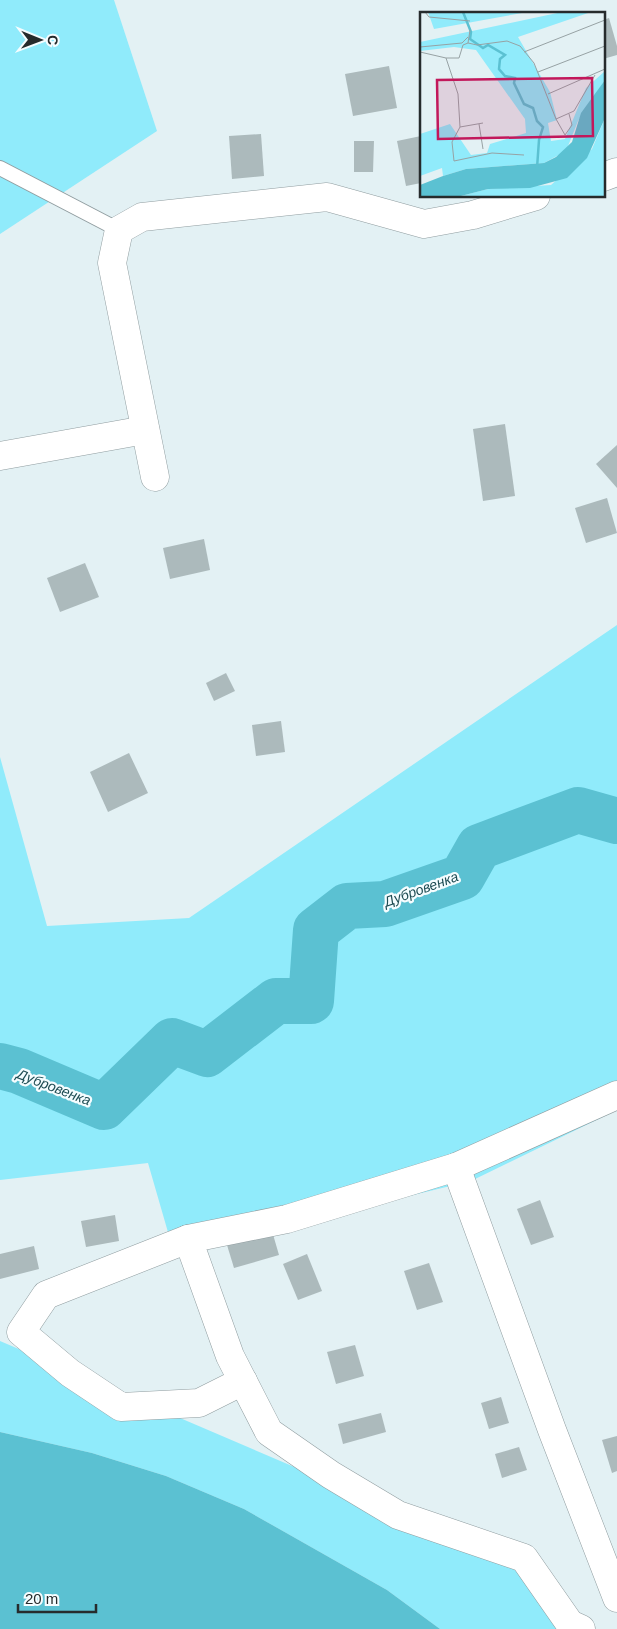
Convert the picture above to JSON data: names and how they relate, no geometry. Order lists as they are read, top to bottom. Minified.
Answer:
{"water":["Дубровенка"],"scale_bar":"20 m","north":"right"}
